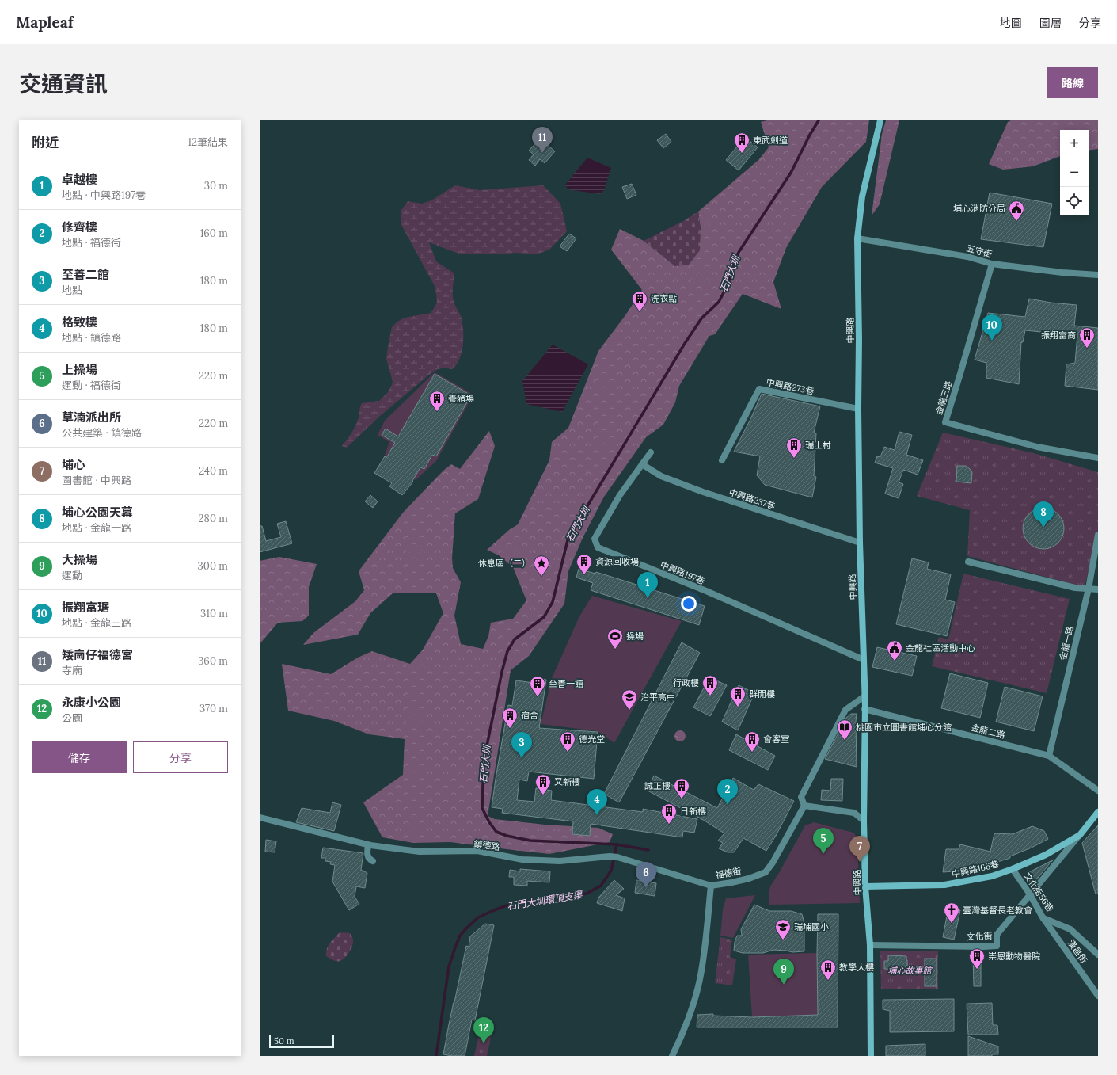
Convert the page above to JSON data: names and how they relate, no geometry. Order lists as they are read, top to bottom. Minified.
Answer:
{"streets":{"street":["五守街","中興路","中興路273巷","金龍三路","中興路237巷","中興路197巷","金龍一路","金龍二路","鎮德路","中興路166巷","福德街","文化街56巷","文化街","漢昌街"]},"crossings":[["五守街","中興路"],["五守街","金龍三路"],["中興路","中興路273巷"],["中興路","中興路237巷"],["中興路","中興路197巷"],["中興路","金龍二路"],["中興路","中興路166巷"],["中興路","文化街"],["中興路237巷","中興路197巷"],["金龍一路","金龍二路"],["鎮德路","福德街"],["中興路166巷","文化街56巷"],["中興路166巷","文化街"],["文化街56巷","文化街"],["文化街56巷","漢昌街"]],"water":["石門大圳","石門大圳環頂支渠"],"parks":["埔心故事館"],"places":{"building":["東武劍道","洗衣點","振翔富裔","養豬場","瑞士村","資源回收場","行政樓","至善一館","群閒樓","宿舍","德光堂","會客室","又新樓","誠正樓","日新樓","崇恩動物醫院","教學大樓"],"public building":["埔心消防分局","金龍社區活動中心"],"place":["休息區（二）"],"sports":["操場"],"school or university":["治平高中","瑞埔國小"],"library":["桃園市立圖書館埔心分館"],"church":["臺灣基督長老教會"]},"scale_bar":"50 m","page":{"header":"Mapleaf","nav":["地圖","圖層","分享"],"title":"交通資訊","buttons":["路線",["儲存","分享"]],"heading":["附近","12筆結果"],"pins":["11","10","8","1","3","2","4","5","7","6","9","12"],"map_buttons":["+","−"],"list":[{"mark":"1","name":"卓越樓","note":"地點 · 中興路197巷","value":"30 m"},{"mark":"2","name":"修齊樓","note":"地點 · 福德街","value":"160 m"},{"mark":"3","name":"至善二館","note":"地點","value":"180 m"},{"mark":"4","name":"格致樓","note":"地點 · 鎮德路","value":"180 m"},{"mark":"5","name":"上操場","note":"運動 · 福德街","value":"220 m"},{"mark":"6","name":"草湳派出所","note":"公共建築 · 鎮德路","value":"220 m"},{"mark":"7","name":"埔心","note":"圖書館 · 中興路","value":"240 m"},{"mark":"8","name":"埔心公園天幕","note":"地點 · 金龍一路","value":"280 m"},{"mark":"9","name":"大操場","note":"運動","value":"300 m"},{"mark":"10","name":"振翔富琚","note":"地點 · 金龍三路","value":"310 m"},{"mark":"11","name":"矮崗仔福德宮","note":"寺廟","value":"360 m"},{"mark":"12","name":"永康小公園","note":"公園","value":"370 m"}],"scale":"50 m"}}
